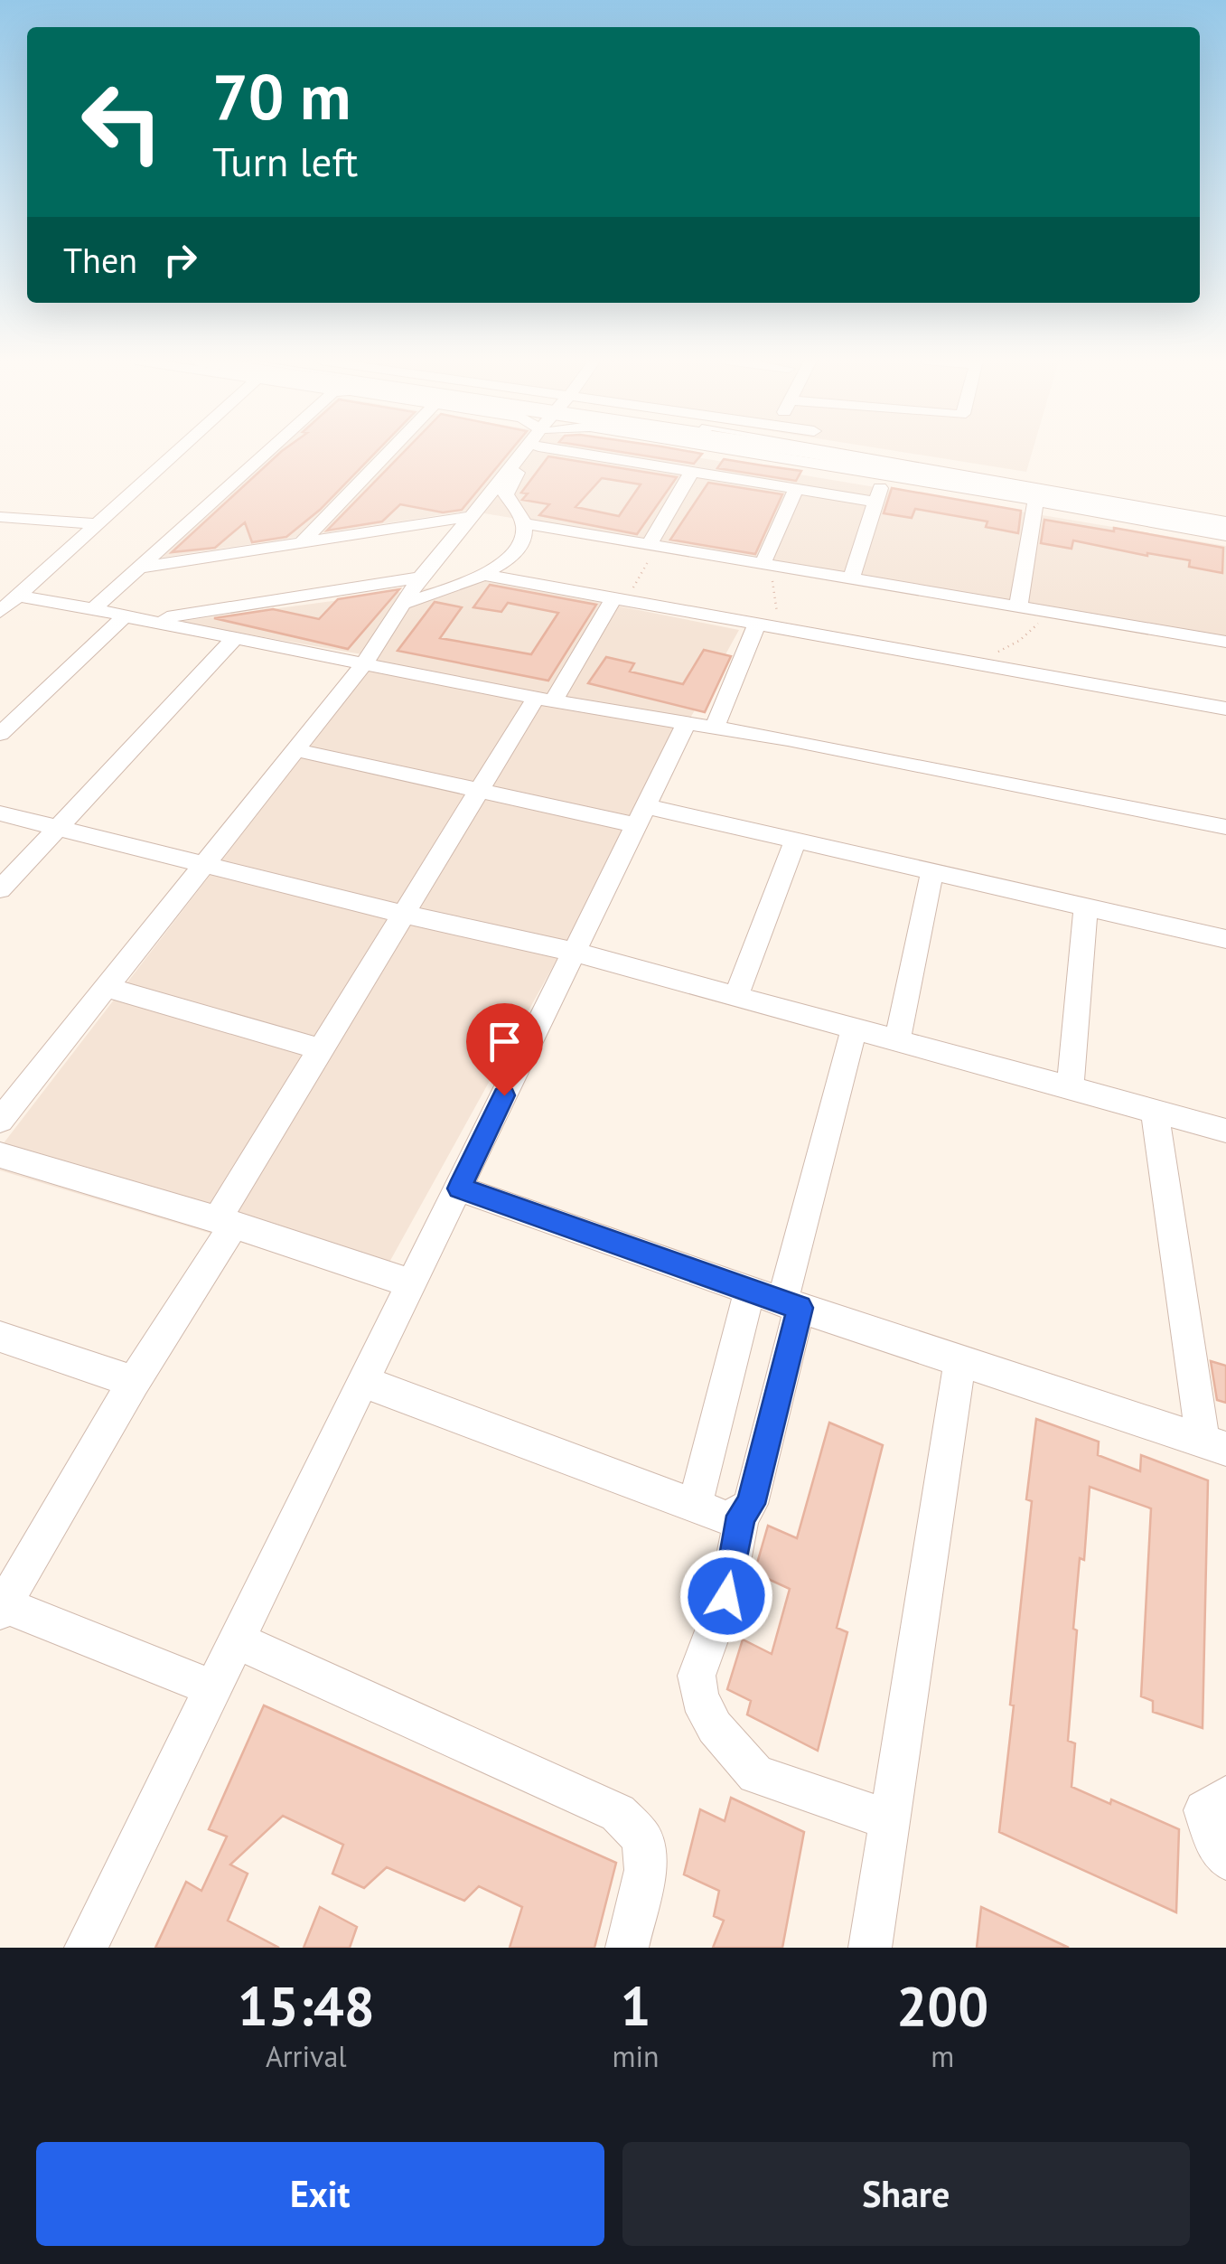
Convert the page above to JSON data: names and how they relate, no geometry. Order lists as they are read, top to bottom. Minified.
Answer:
{"page":{"turn":["70 m","Turn left"],"then":"Then","eta":["15:48","Arrival","1","min","200","m"],"buttons":["Exit","Share"]}}
